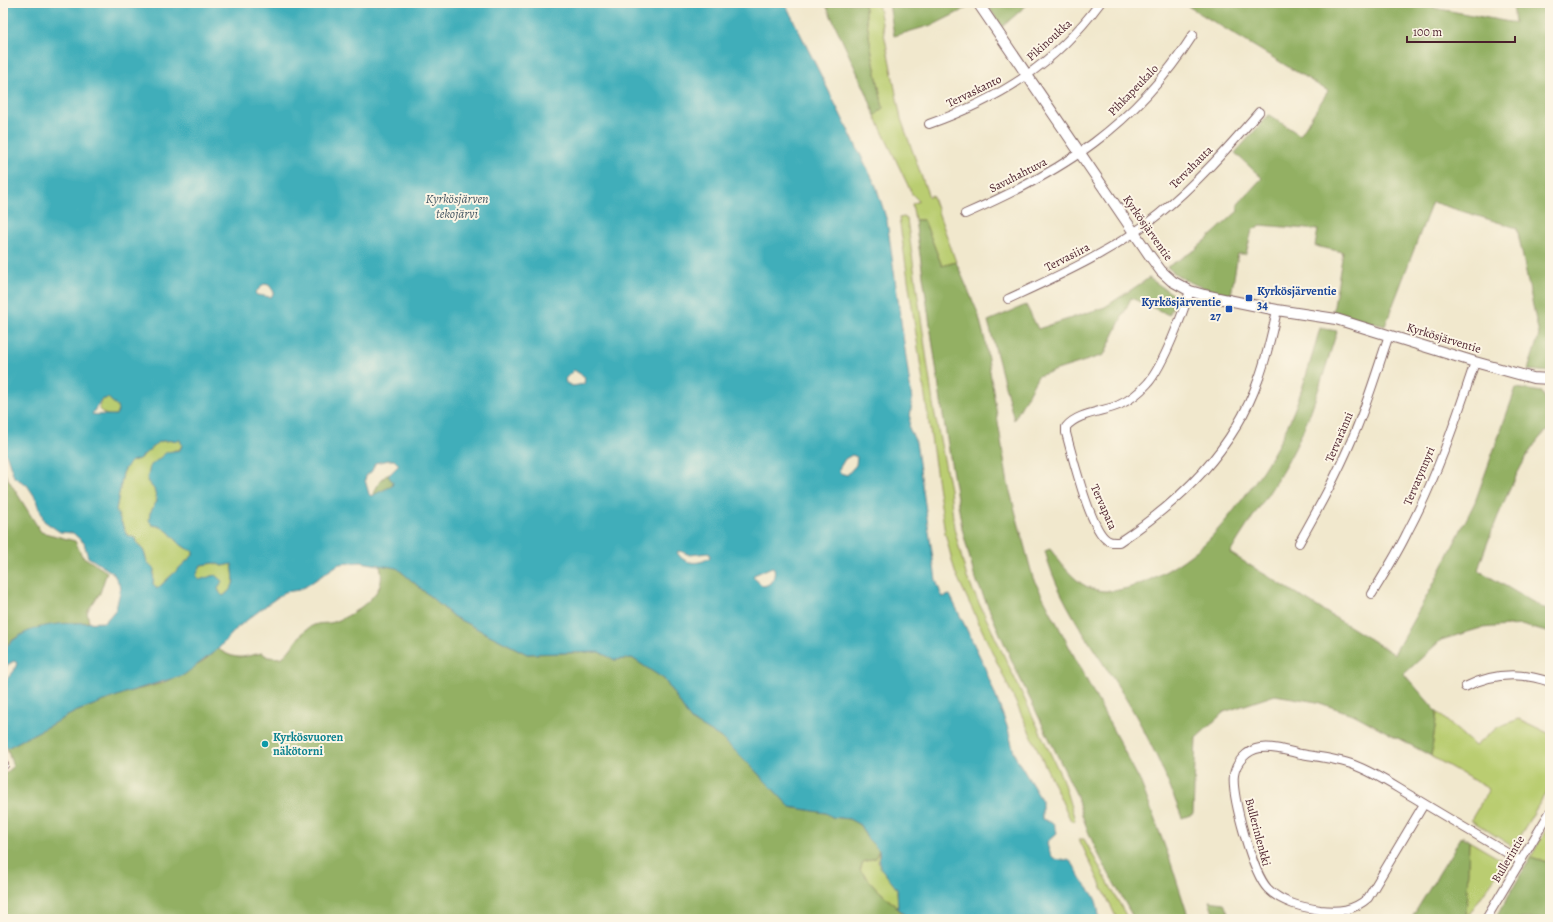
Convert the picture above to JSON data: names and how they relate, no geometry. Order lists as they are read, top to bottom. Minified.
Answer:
{"streets":{"street":["Pikinoukka","Pihkapeukalo","Tervaskanto","Tervahauta","Savuhahtuva","Kyrkösjärventie","Tervasiira","Tervaränni","Tervatynnyri","Tervapata","Bullerinlenkki","Bullerintie"]},"crossings":[["Pikinoukka","Tervaskanto"],["Pikinoukka","Kyrkösjärventie"],["Pihkapeukalo","Savuhahtuva"],["Pihkapeukalo","Kyrkösjärventie"],["Tervaskanto","Kyrkösjärventie"],["Tervahauta","Kyrkösjärventie"],["Tervahauta","Tervasiira"],["Savuhahtuva","Kyrkösjärventie"],["Kyrkösjärventie","Tervasiira"],["Kyrkösjärventie","Tervaränni"],["Kyrkösjärventie","Tervatynnyri"],["Kyrkösjärventie","Tervapata"],["Bullerinlenkki","Bullerintie"]],"water":["Kyrkösjärven tekojärvi"],"places":{"transit":["Kyrkösjärventie 34","Kyrkösjärventie 27"],"other":["Kyrkösvuoren näkötorni"]},"scale_bar":"100 m"}
